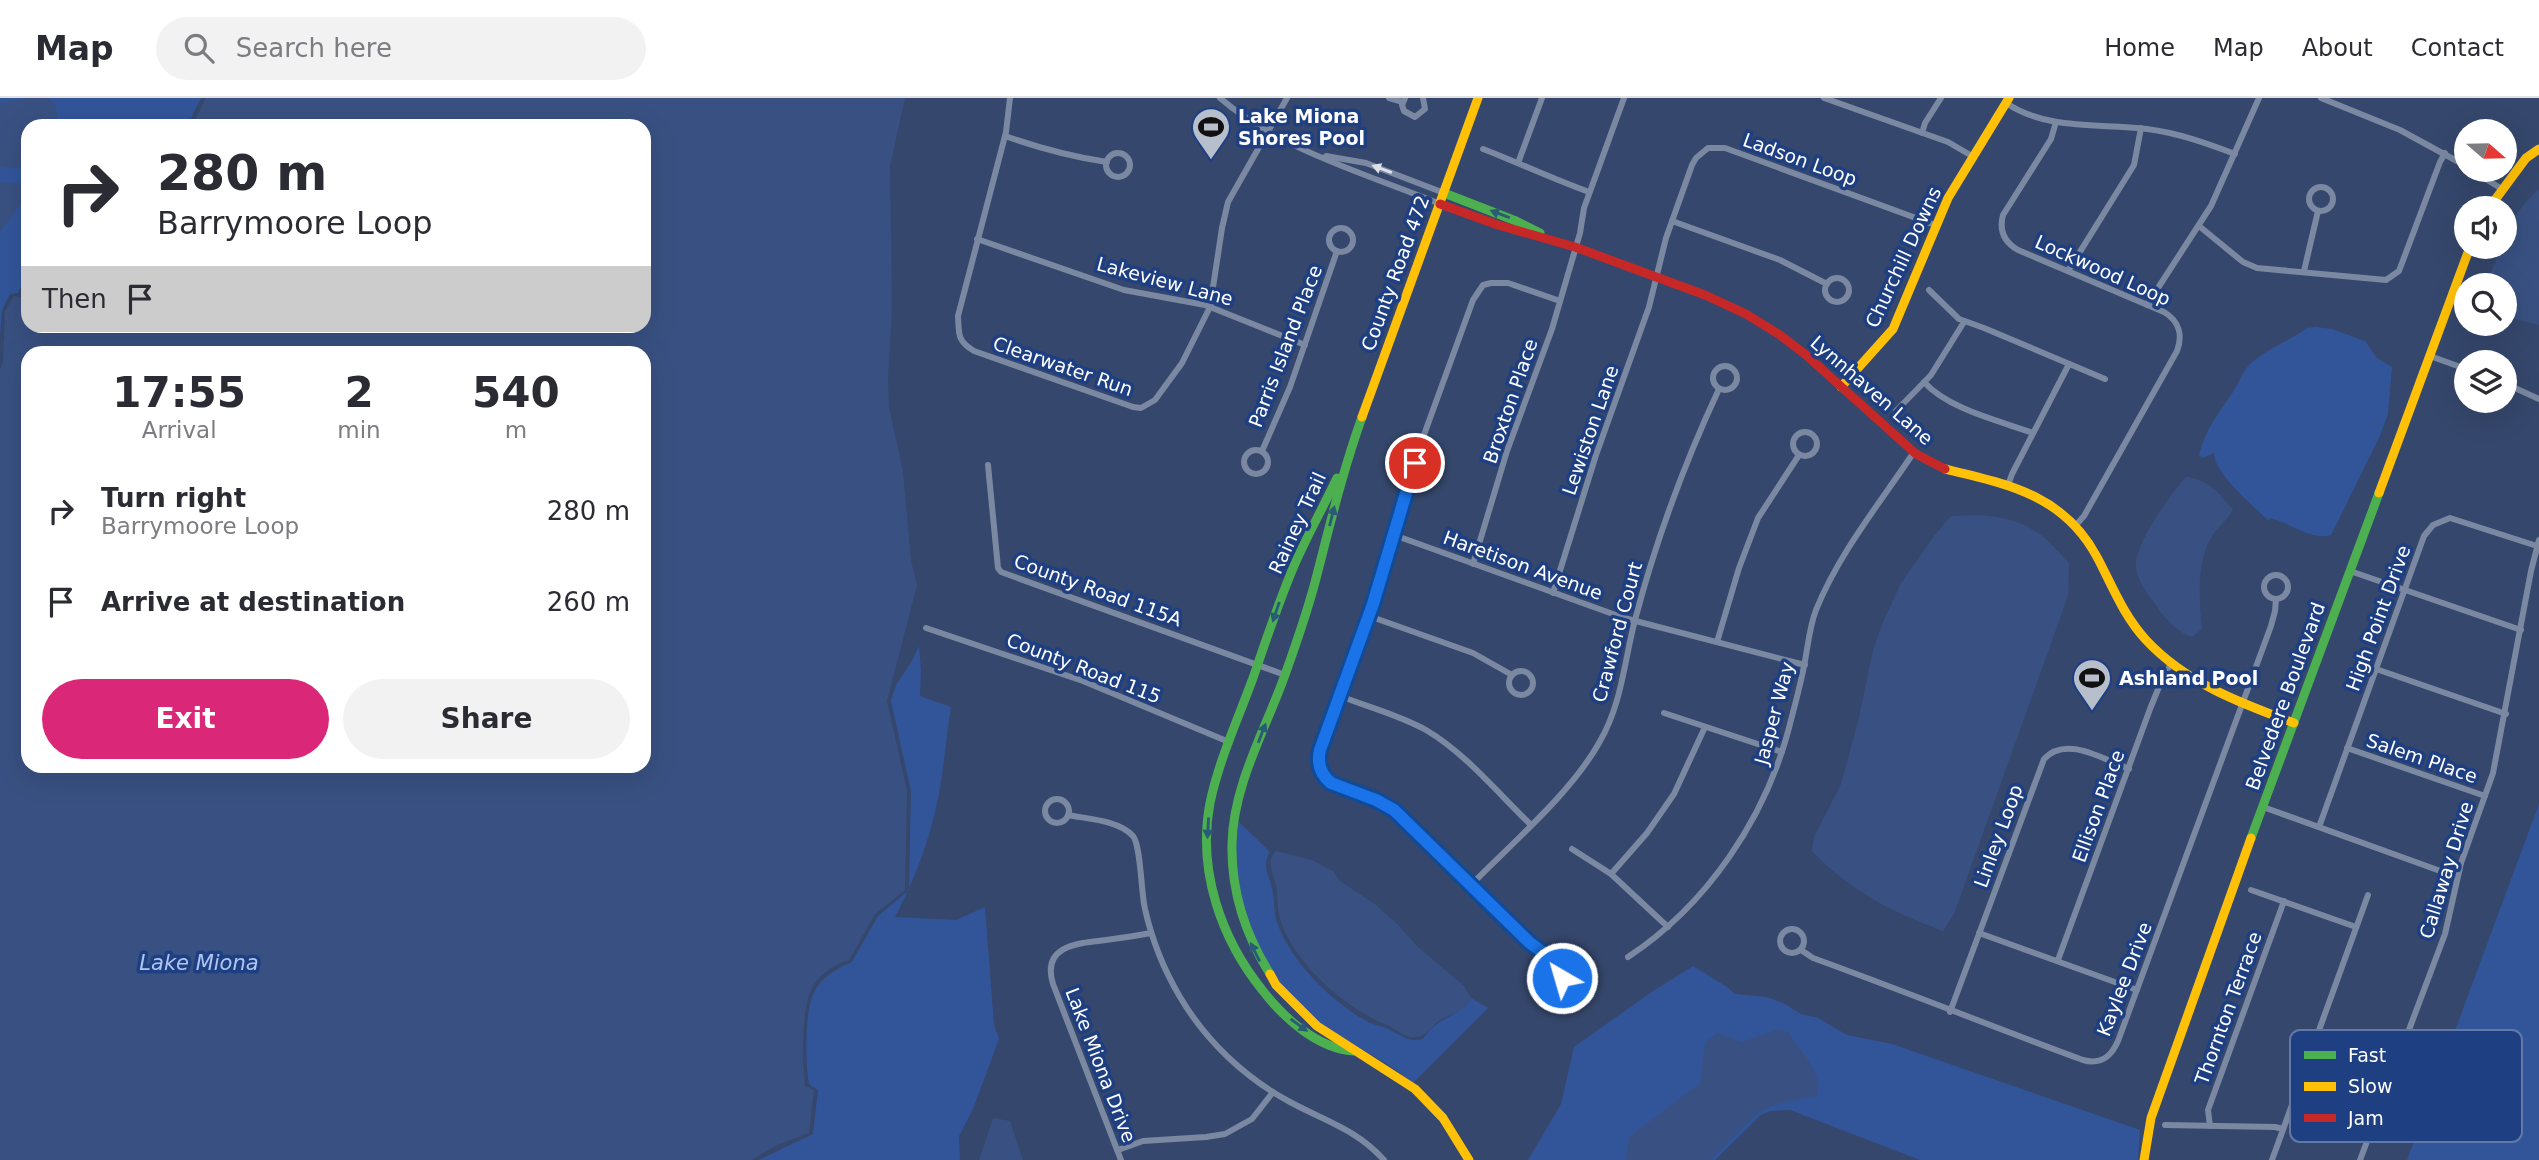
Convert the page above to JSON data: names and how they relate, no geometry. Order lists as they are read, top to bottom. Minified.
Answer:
{"streets":{"street":["Ladson Loop","Churchill Downs","Lockwood Loop","County Road 472","Lakeview Lane","Parris Island Place","Clearwater Run","Lynnhaven Lane","Broxton Place","Lewiston Lane","Rainey Trail","Haretison Avenue","County Road 115A","High Point Drive","Crawford Court","County Road 115","Belvedere Boulevard","Jasper Way","Salem Place","Ellison Place","Linley Loop","Callaway Drive","Kaylee Drive","Thornton Terrace","Lake Miona Drive"]},"crossings":[["Ladson Loop","Churchill Downs"],["Ladson Loop","Lynnhaven Lane"],["Ladson Loop","Lewiston Lane"],["Churchill Downs","Lynnhaven Lane"],["Lockwood Loop","Lynnhaven Lane"],["County Road 472","Lynnhaven Lane"],["County Road 472","Rainey Trail"],["Lakeview Lane","Parris Island Place"],["Lakeview Lane","Clearwater Run"],["Lynnhaven Lane","Broxton Place"],["Lynnhaven Lane","Lewiston Lane"],["Lynnhaven Lane","Belvedere Boulevard"],["Lynnhaven Lane","Jasper Way"],["Lynnhaven Lane","Ellison Place"],["Lynnhaven Lane","Kaylee Drive"],["Broxton Place","Haretison Avenue"],["Lewiston Lane","Haretison Avenue"],["Rainey Trail","County Road 115A"],["Rainey Trail","County Road 115"],["Haretison Avenue","Crawford Court"],["Haretison Avenue","Jasper Way"],["High Point Drive","Salem Place"],["High Point Drive","Callaway Drive"],["Salem Place","Callaway Drive"],["Ellison Place","Linley Loop"],["Linley Loop","Kaylee Drive"]],"water":["Lake Miona"],"places":{"sports":["Lake Miona Shores Pool","Ashland Pool"]},"legend":["Fast","Slow","Jam"],"north":"right","page":{"header":"Map","search":"Search here","nav":["Home","Map","About","Contact"],"turn":["280 m","Barrymoore Loop"],"then":"Then","eta":["17:55","Arrival","2","min","540","m"],"list":[{"name":"Turn right","note":"Barrymoore Loop","value":"280 m"},{"name":"Arrive at destination","value":"260 m"}],"buttons":["Exit","Share"]}}
